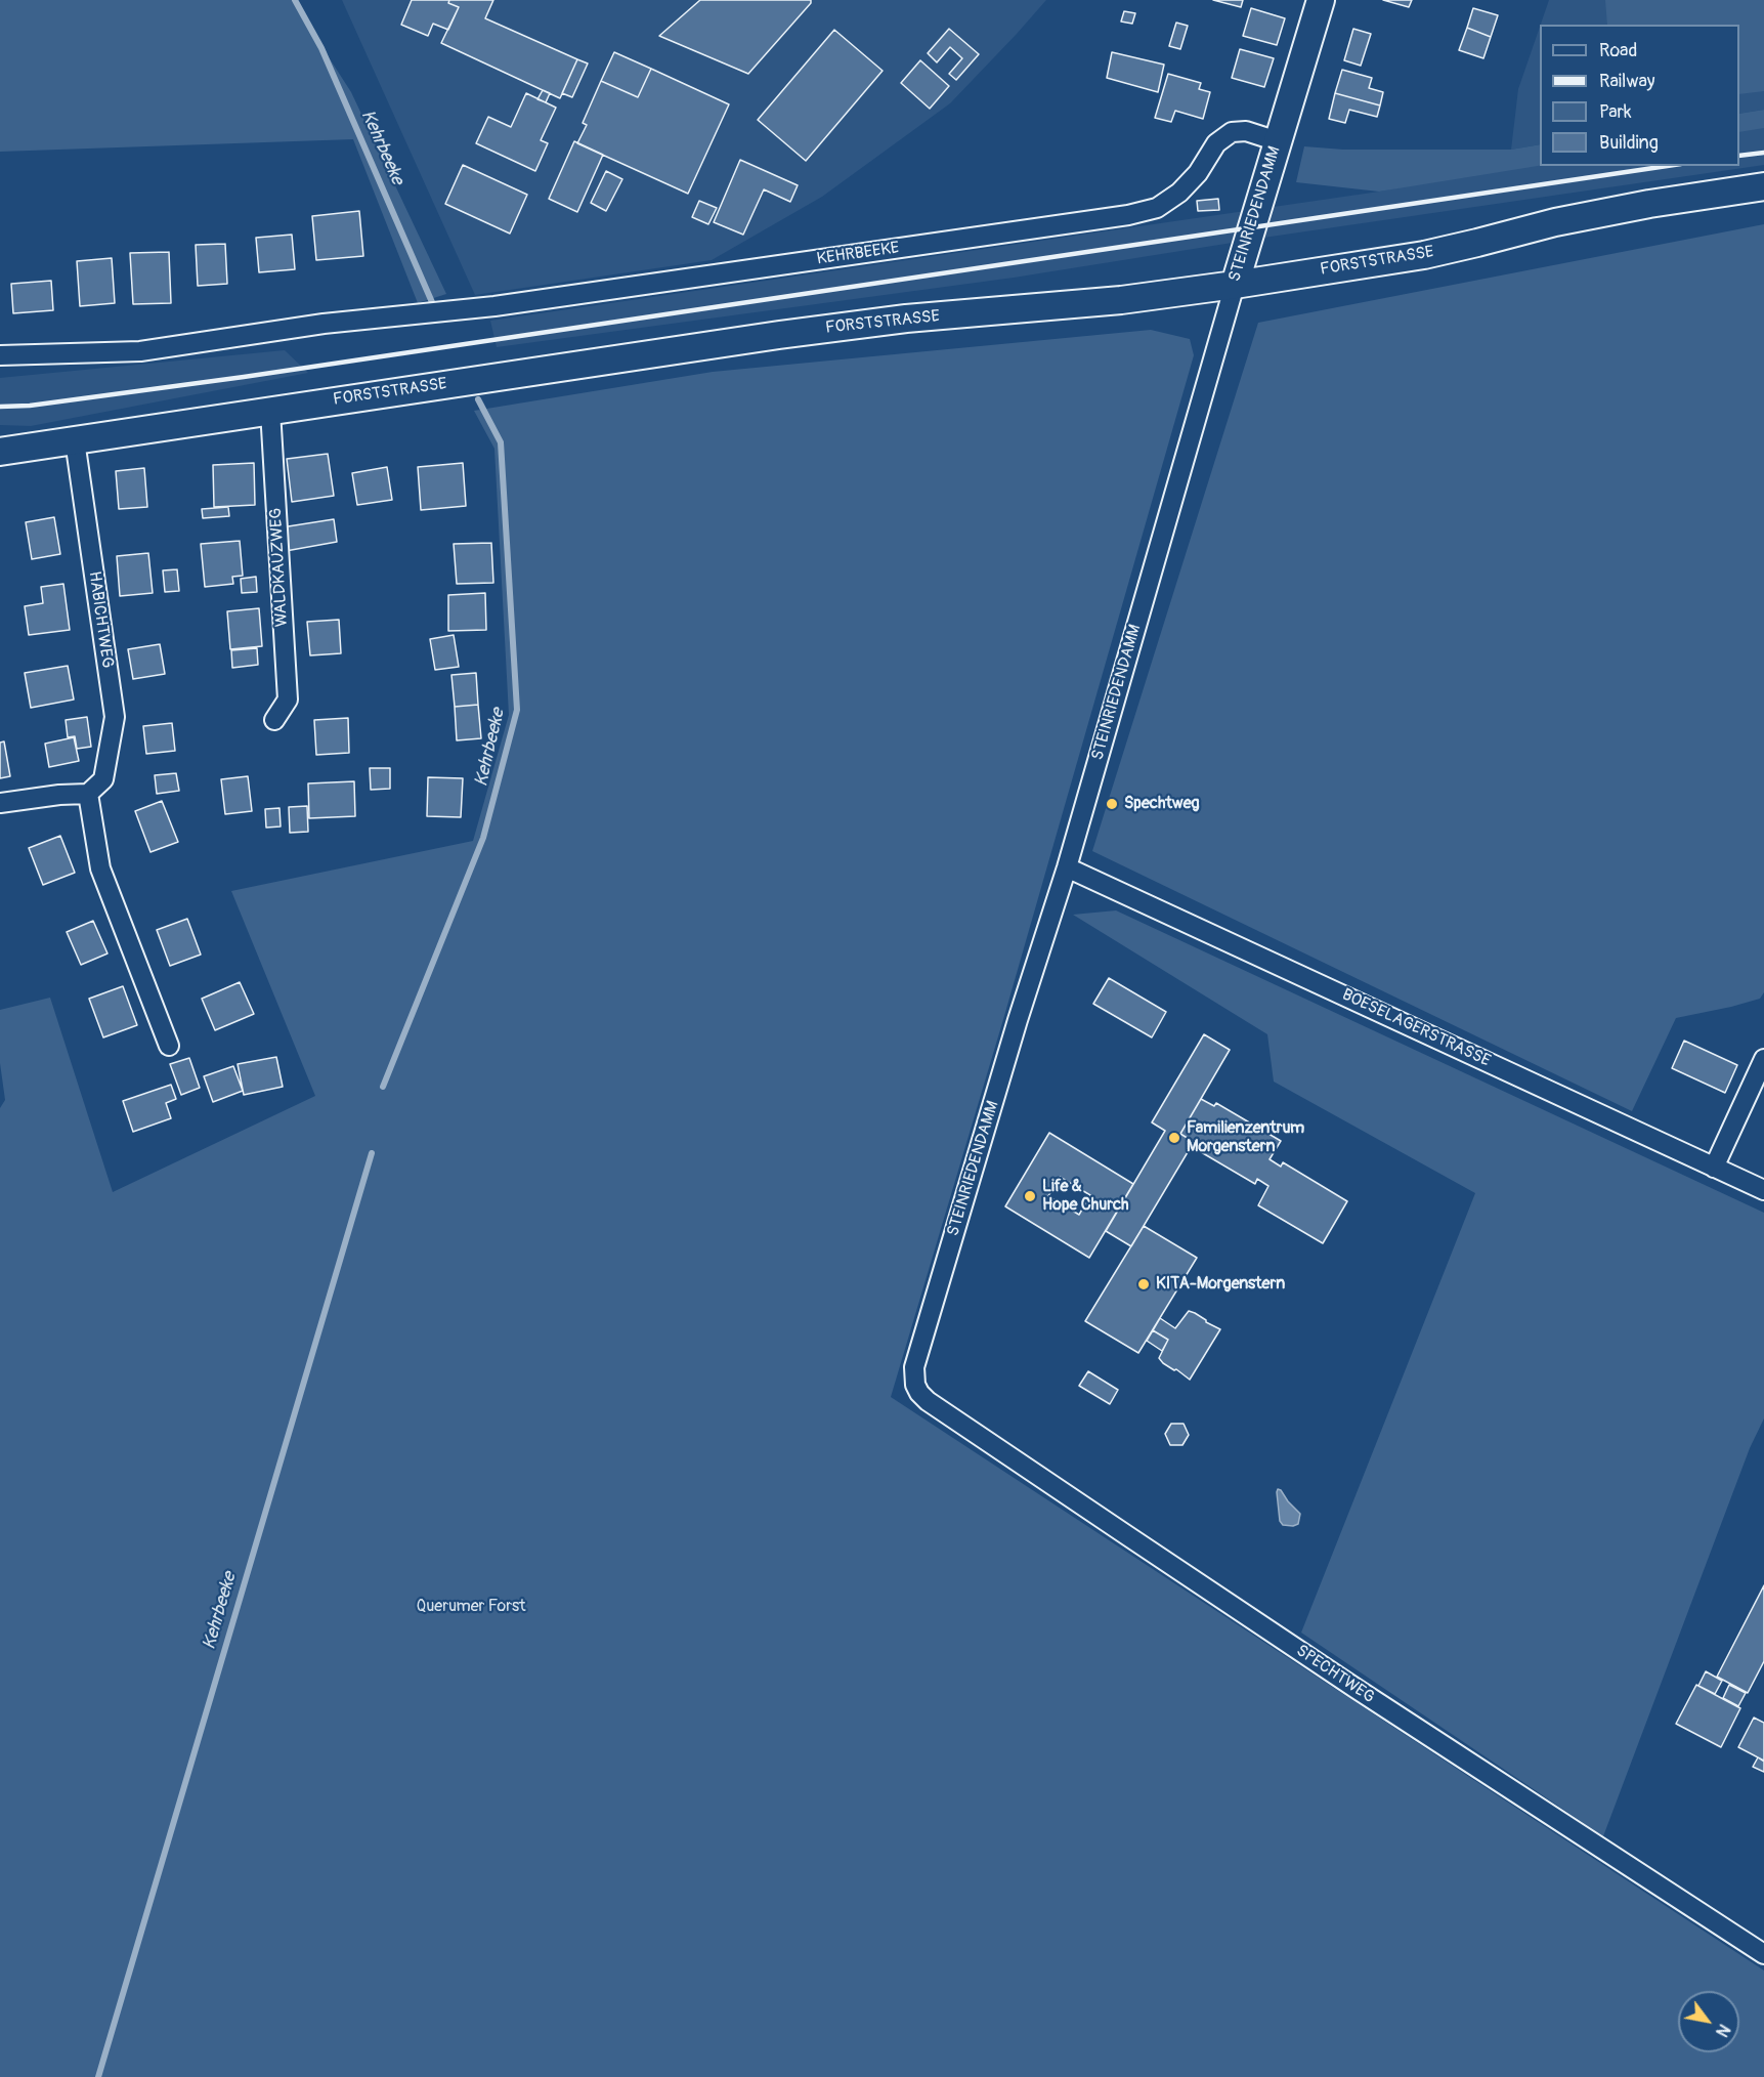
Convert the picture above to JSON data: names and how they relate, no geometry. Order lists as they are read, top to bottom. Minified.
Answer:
{"streets":{"main road":["STEINRIEDENDAMM","FORSTSTRASSE"],"street":["KEHRBEEKE","WALDKAUZWEG","HABICHTWEG","BOESELAGERSTRASSE","SPECHTWEG"]},"crossings":[["STEINRIEDENDAMM","KEHRBEEKE"],["STEINRIEDENDAMM","FORSTSTRASSE"],["STEINRIEDENDAMM","BOESELAGERSTRASSE"],["STEINRIEDENDAMM","SPECHTWEG"],["FORSTSTRASSE","WALDKAUZWEG"],["FORSTSTRASSE","HABICHTWEG"]],"water":["Kehrbeeke"],"parks":["Querumer Forst"],"places":["Spechtweg","Familienzentrum Morgenstern","Life & Hope Church","KITA-Morgenstern"],"legend":["Road","Railway","Park","Building"],"north":"bottom right"}
